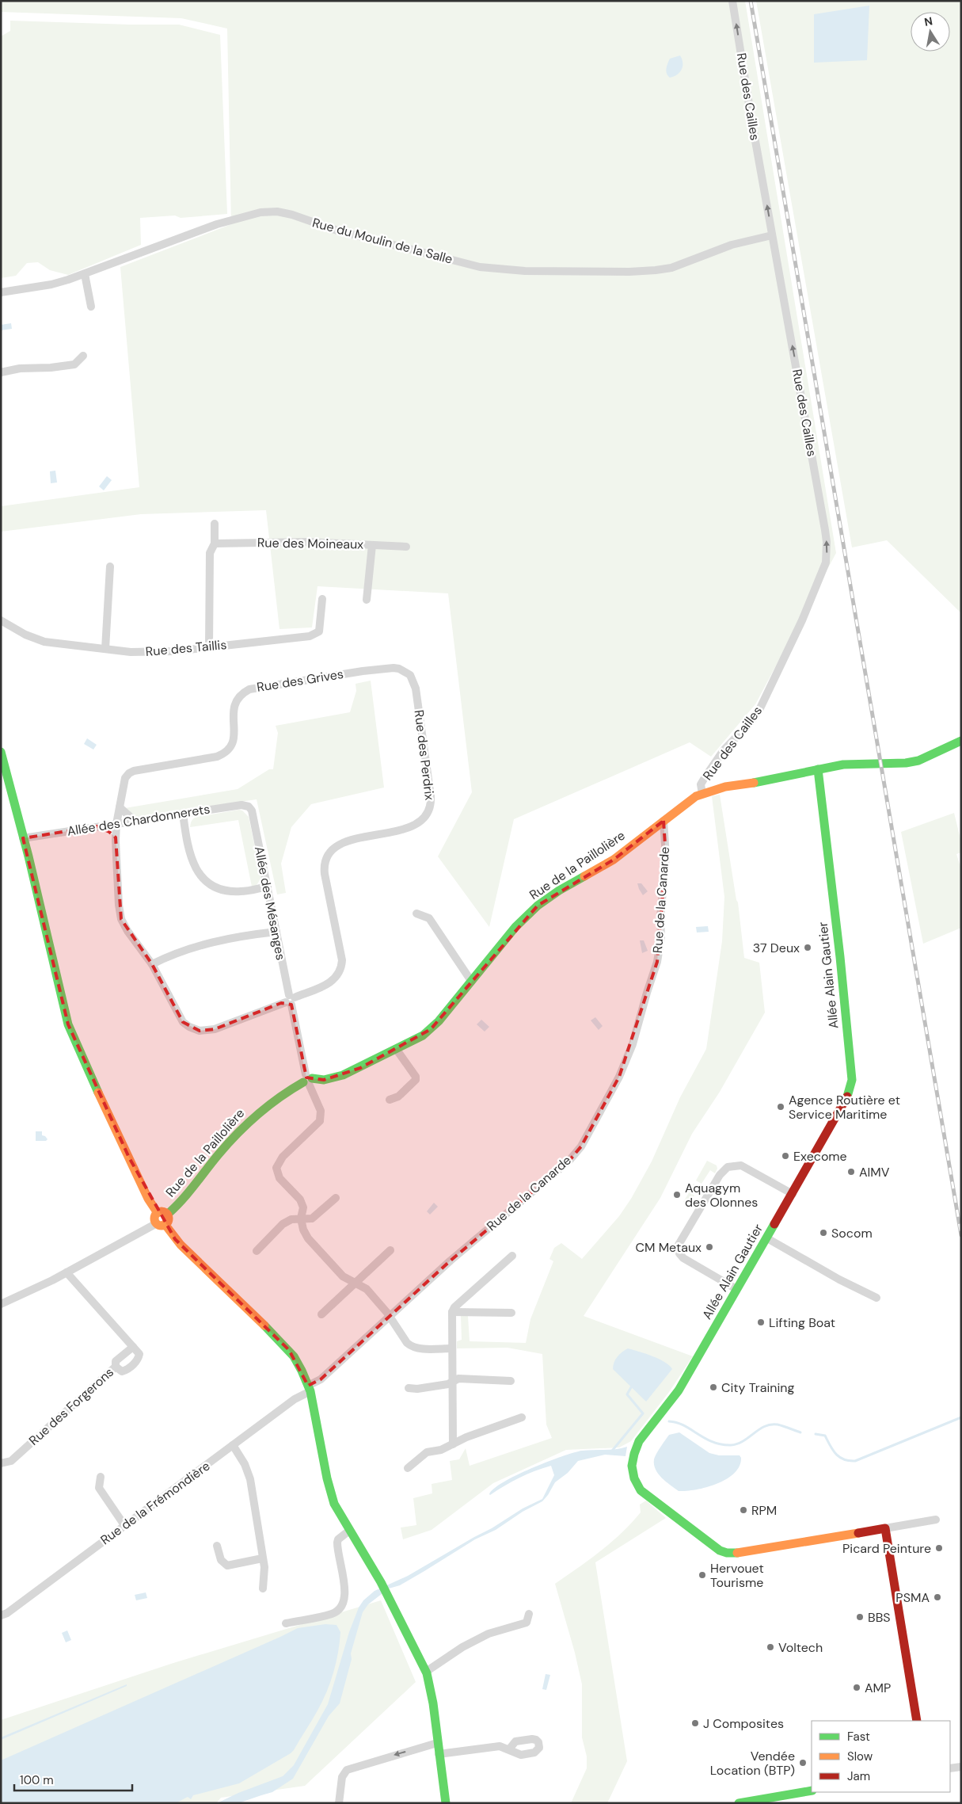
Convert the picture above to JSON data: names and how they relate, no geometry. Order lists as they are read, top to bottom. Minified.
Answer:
{"streets":{"street":["Rue des Cailles","Rue du Moulin de la Salle","Rue des Moineaux","Rue des Taillis","Rue des Grives","Rue des Perdrix","Allée des Chardonnerets","Rue de la Paillolière","Rue de la Canarde","Allée des Mésanges","Allée Alain Gautier","Rue des Forgerons","Rue de la Frémondière"]},"crossings":[["Rue des Cailles","Rue du Moulin de la Salle"],["Rue des Cailles","Rue de la Paillolière"],["Rue des Grives","Rue des Perdrix"],["Rue des Grives","Allée des Chardonnerets"],["Rue des Perdrix","Allée des Mésanges"],["Allée des Chardonnerets","Allée des Mésanges"],["Rue de la Paillolière","Rue de la Canarde"],["Rue de la Paillolière","Allée des Mésanges"],["Rue de la Paillolière","Allée Alain Gautier"],["Rue de la Canarde","Rue de la Frémondière"]],"one_way":["Rue des Cailles"],"places":["37 Deux","Agence Routière et Service Maritime","Execome","AIMV","Aquagym des Olonnes","Socom","CM Metaux","Lifting Boat","City Training","RPM","Picard Peinture","Hervouet Tourisme","PSMA","BBS","Voltech","AMP","J Composites","Vendée Location (BTP)"],"legend":["Fast","Slow","Jam"],"scale_bar":"100 m","north":"top"}
